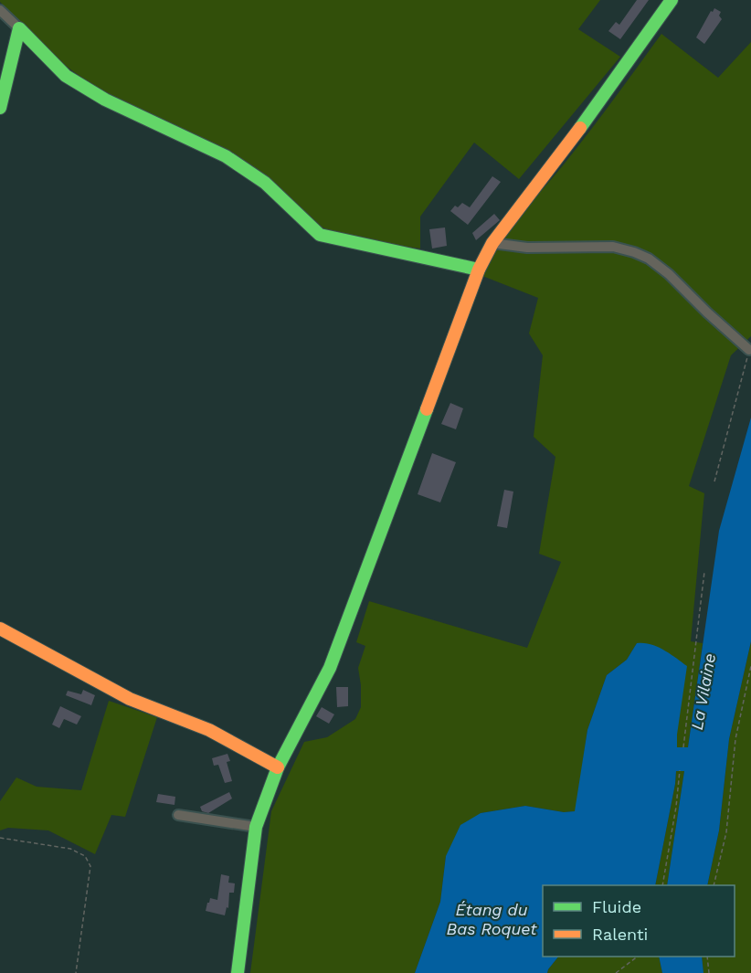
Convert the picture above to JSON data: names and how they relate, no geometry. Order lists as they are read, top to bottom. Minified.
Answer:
{"water":["La Vilaine","Étang du Bas Roquet"],"legend":["Fluide","Ralenti"]}
